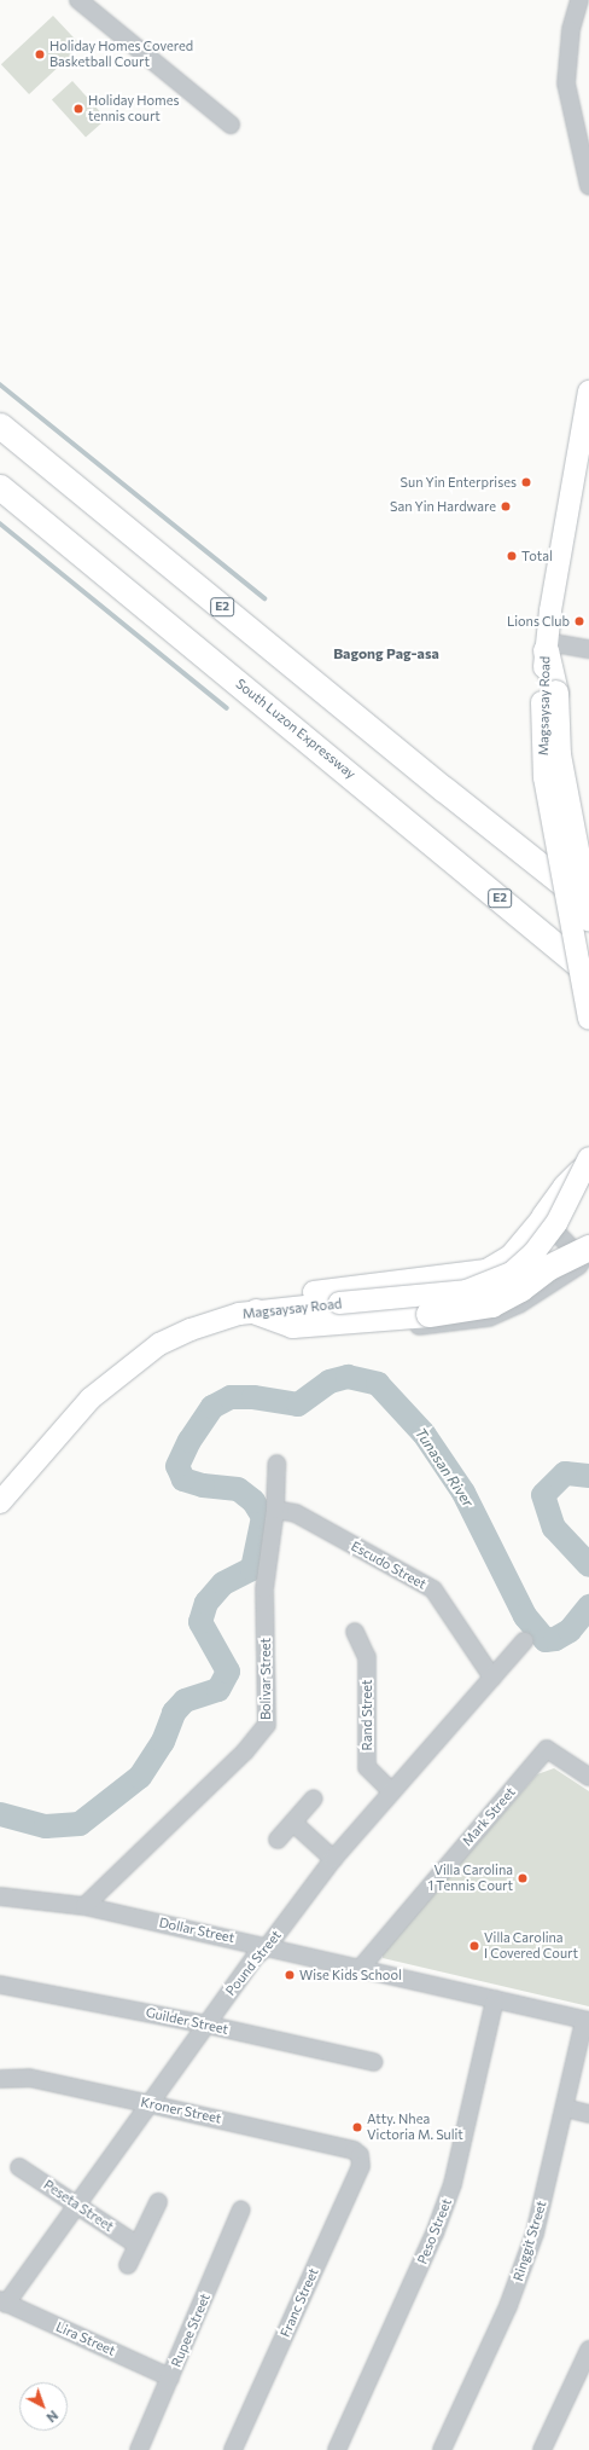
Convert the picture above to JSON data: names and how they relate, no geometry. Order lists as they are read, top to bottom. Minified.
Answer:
{"streets":{"highway":["E2","South Luzon Expressway"],"main road":["Magsaysay Road"],"street":["Escudo Street","Bolivar Street","Rand Street","Mark Street","Dollar Street","Pound Street","Guilder Street","Kroner Street","Peseta Street","Peso Street","Ringgit Street","Franc Street","Rupee Street","Lira Street"]},"crossings":[["Escudo Street","Bolivar Street"],["Escudo Street","Pound Street"],["Bolivar Street","Dollar Street"],["Rand Street","Pound Street"],["Mark Street","Dollar Street"],["Dollar Street","Pound Street"],["Dollar Street","Peso Street"],["Dollar Street","Ringgit Street"],["Pound Street","Guilder Street"],["Pound Street","Kroner Street"],["Pound Street","Peseta Street"],["Pound Street","Lira Street"],["Kroner Street","Franc Street"],["Rupee Street","Lira Street"]],"districts":["Bagong Pag-asa"],"water":["Tunasan River"],"places":["Holiday Homes Covered Basketball Court","Holiday Homes tennis court","Sun Yin Enterprises","San Yin Hardware","Total","Lions Club","Villa Carolina 1 Tennis Court","Villa Carolina I Covered Court","Wise Kids School","Atty. Nhea Victoria M. Sulit"],"north":"bottom right"}
